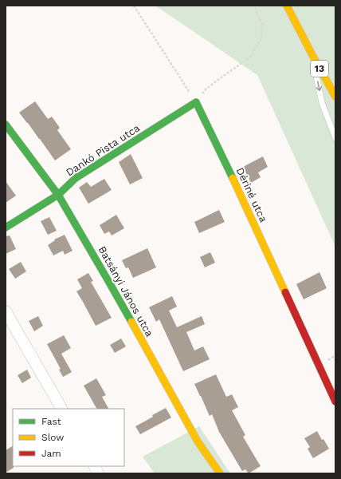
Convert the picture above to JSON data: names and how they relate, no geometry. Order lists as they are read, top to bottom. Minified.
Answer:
{"streets":{"street":["13","Dankó Pista utca","Dériné utca","Batsányi János utca"]},"crossings":[["Dankó Pista utca","Dériné utca"],["Dankó Pista utca","Batsányi János utca"]],"legend":["Fast","Slow","Jam"]}
